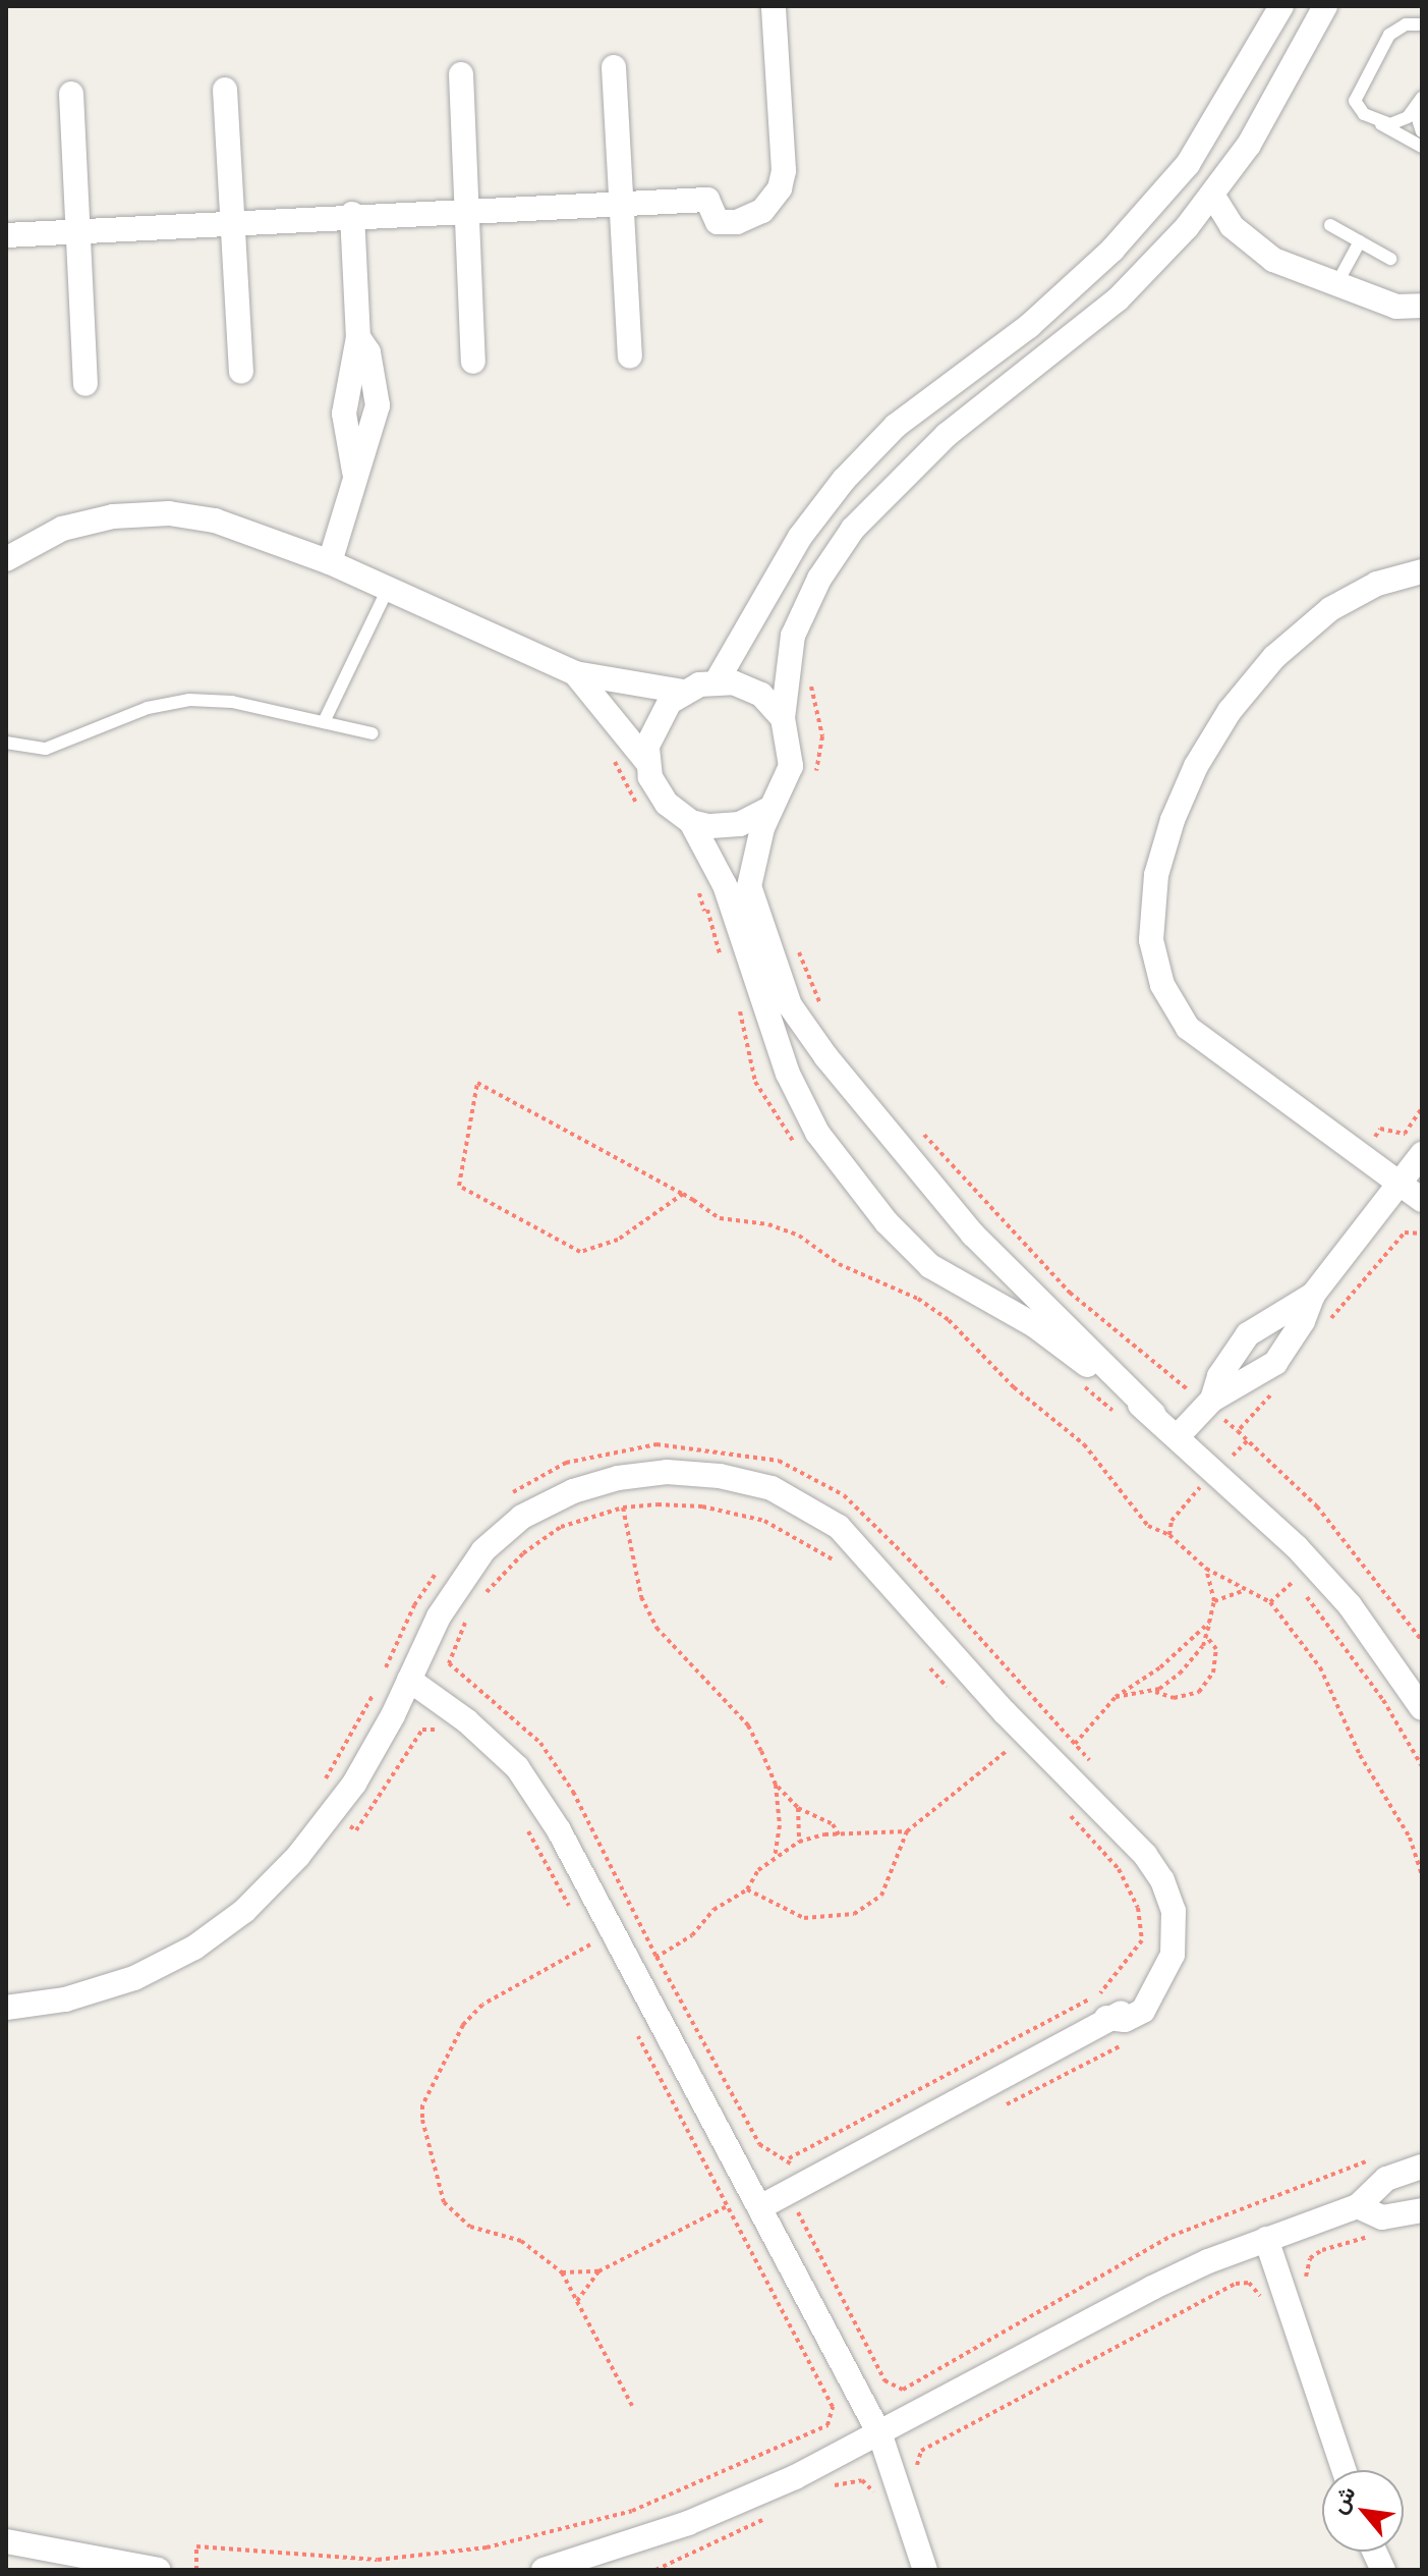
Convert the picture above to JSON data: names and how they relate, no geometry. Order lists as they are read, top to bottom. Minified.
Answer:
{"north":"top left"}
